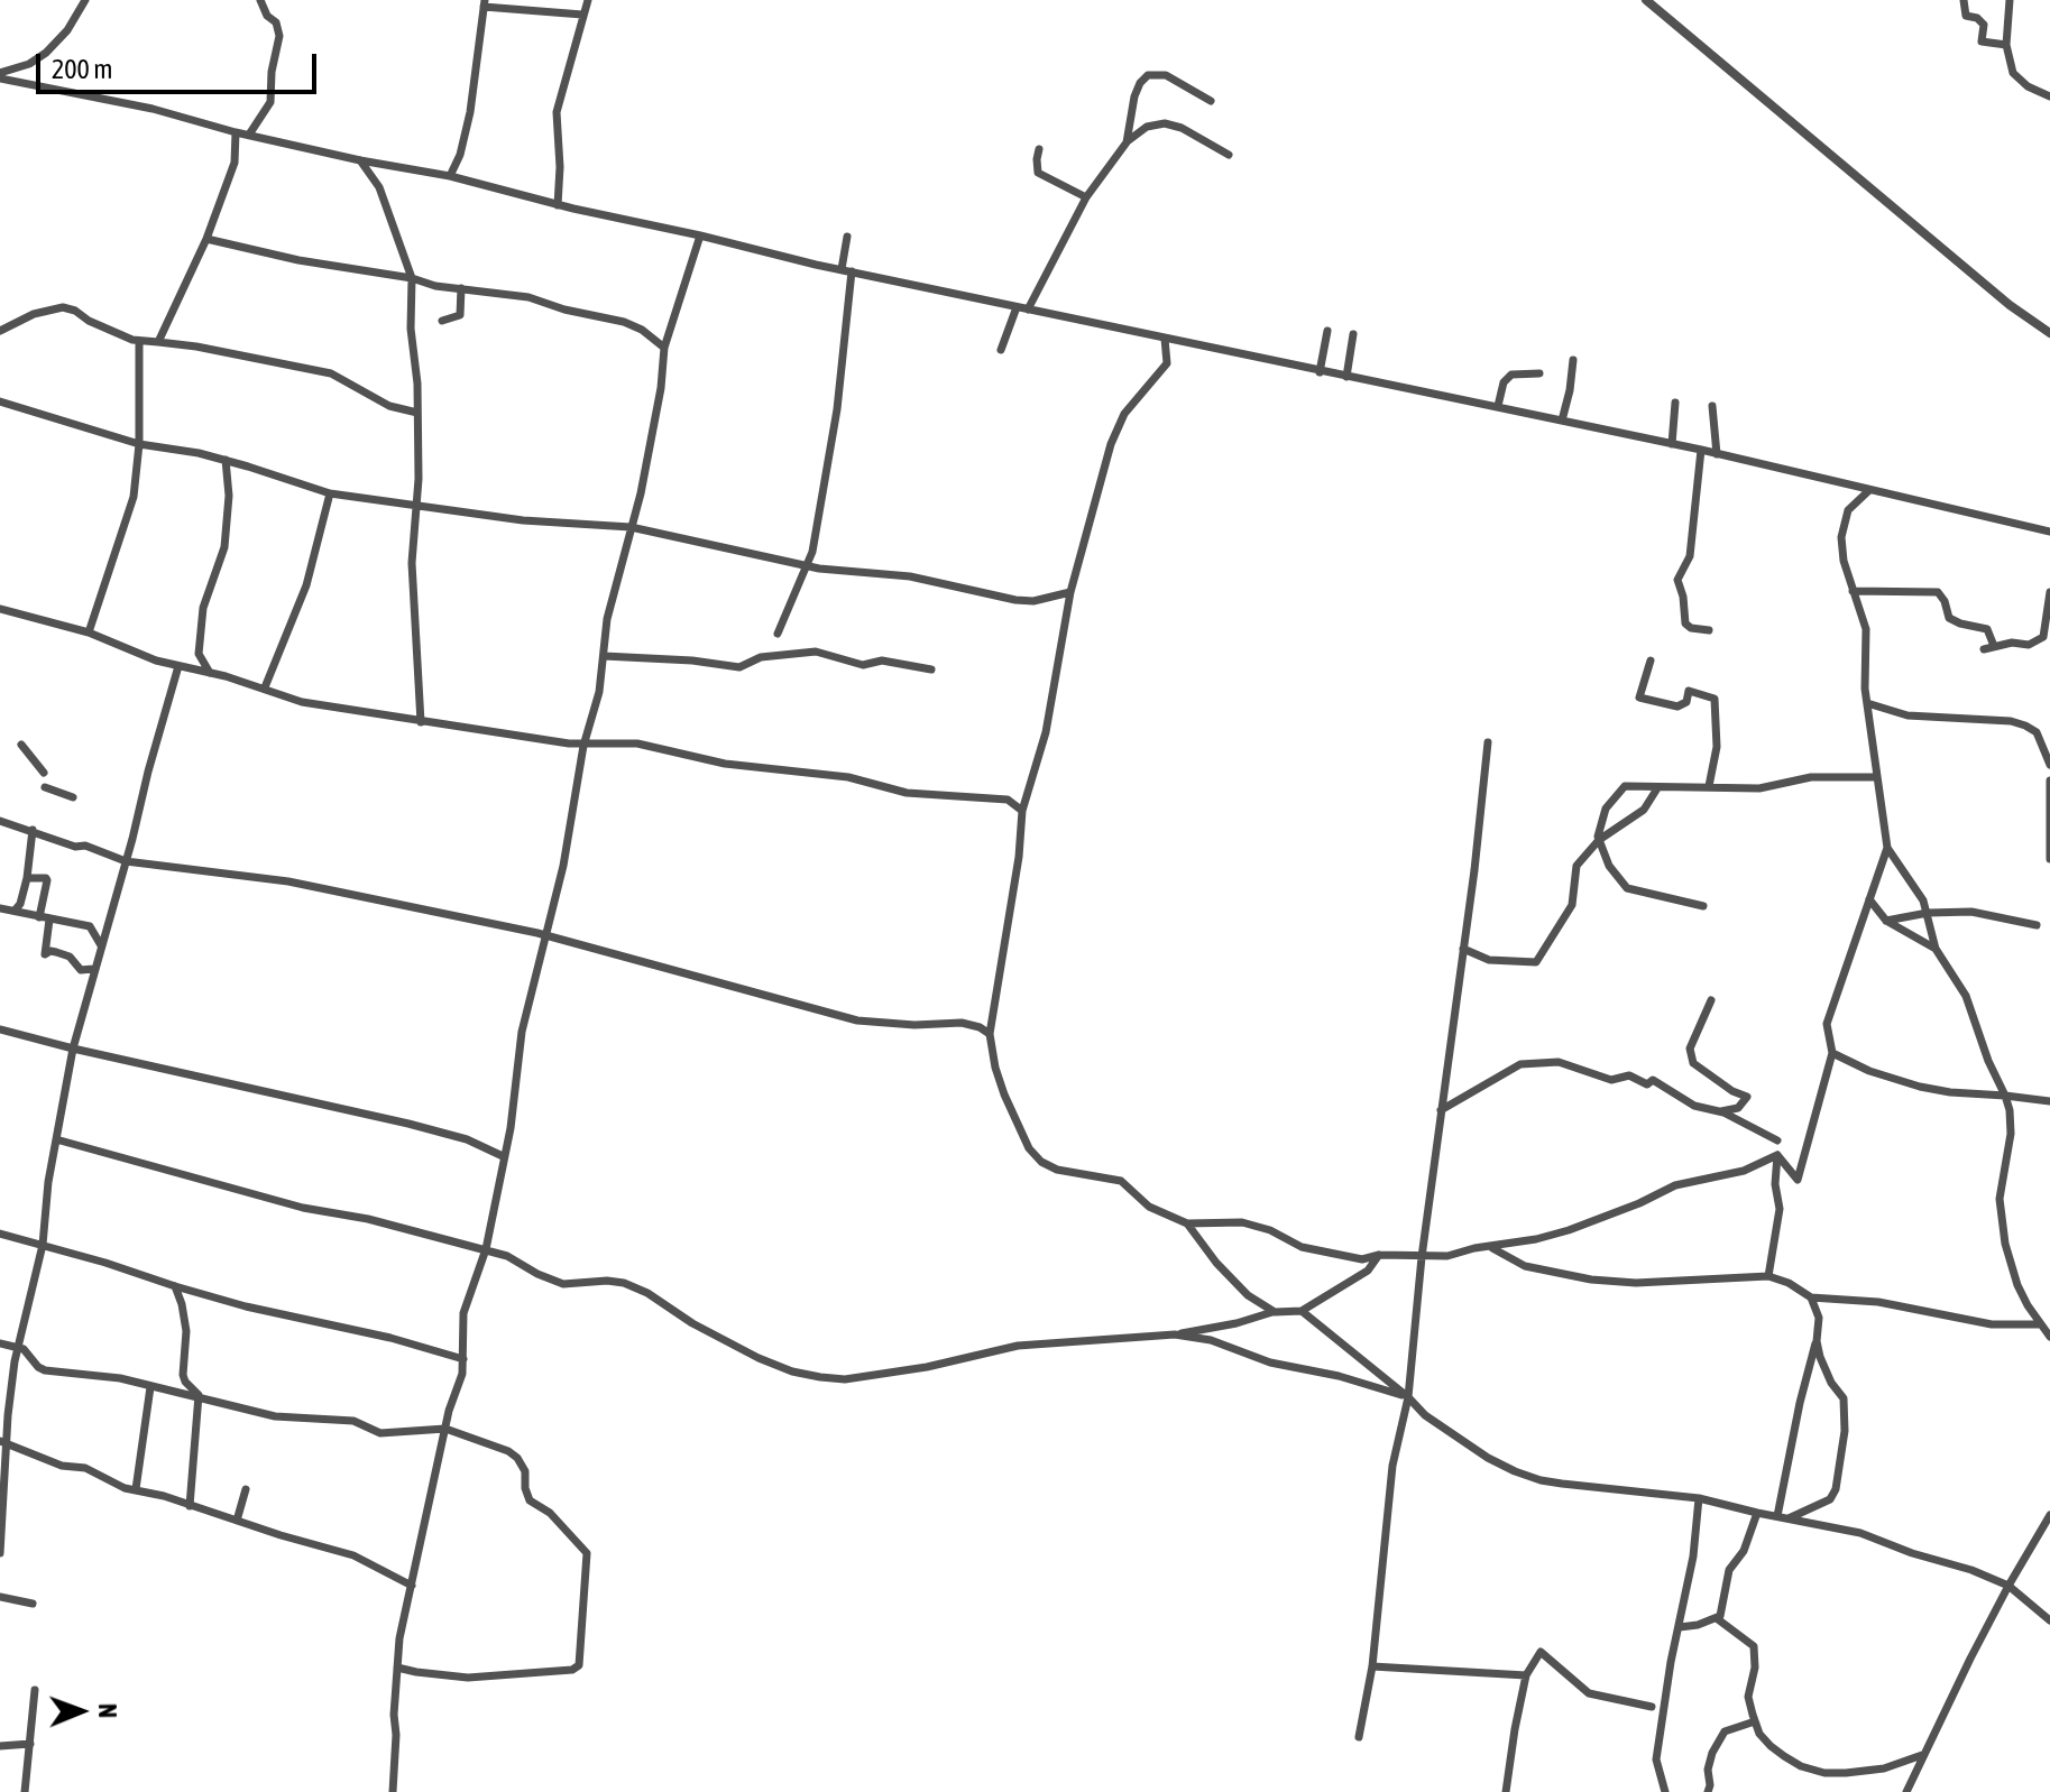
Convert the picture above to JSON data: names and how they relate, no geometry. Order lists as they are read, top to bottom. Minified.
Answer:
{"scale_bar":"200 m","north":"right"}
